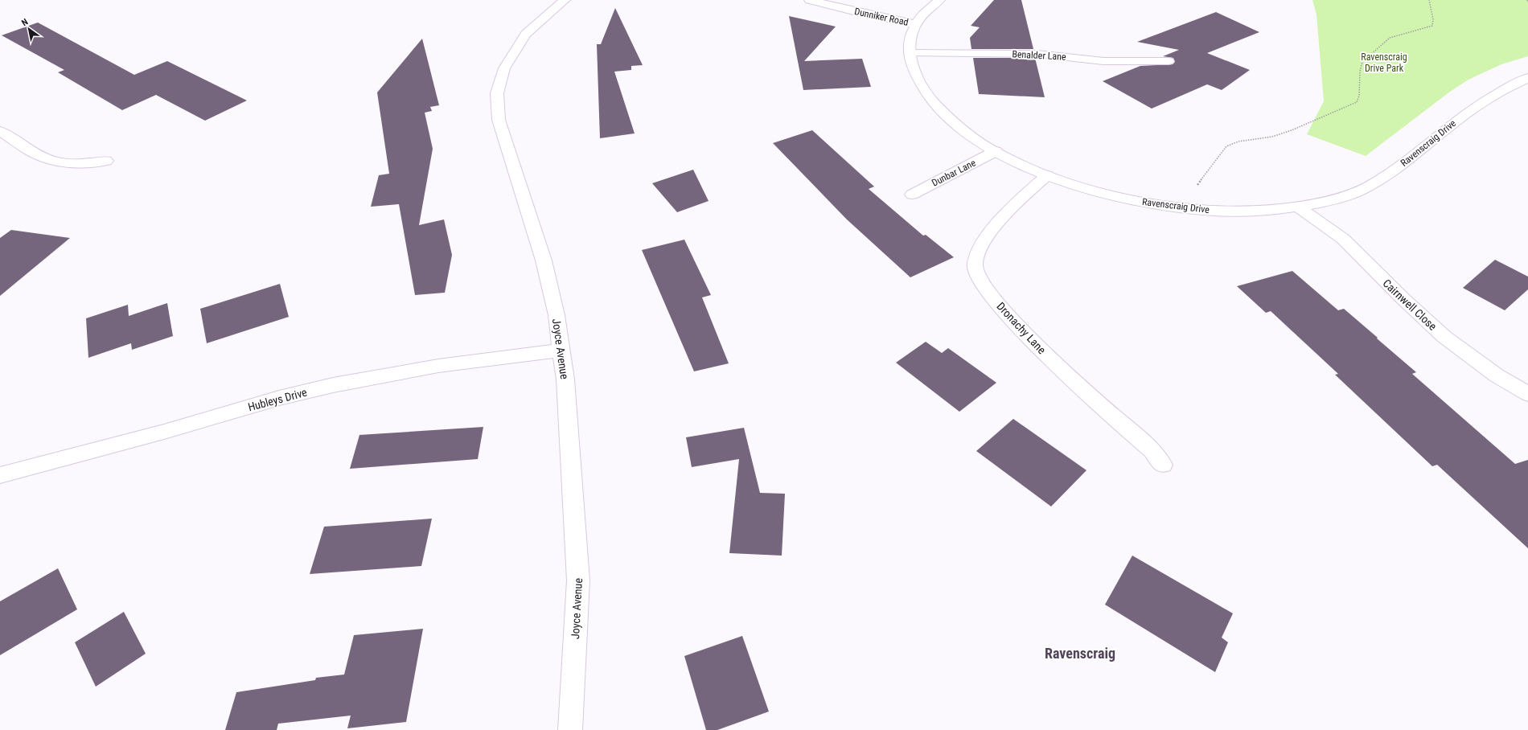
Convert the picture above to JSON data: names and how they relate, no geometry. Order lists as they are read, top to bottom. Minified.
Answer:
{"streets":{"street":["Dunniker Road","Benalder Lane","Ravenscraig Drive","Dunbar Lane","Cairnwell Close","Dronachy Lane","Joyce Avenue","Hubleys Drive"]},"crossings":[["Dunniker Road","Ravenscraig Drive"],["Benalder Lane","Ravenscraig Drive"],["Ravenscraig Drive","Dunbar Lane"],["Ravenscraig Drive","Cairnwell Close"],["Ravenscraig Drive","Dronachy Lane"],["Joyce Avenue","Hubleys Drive"]],"districts":["Ravenscraig"],"parks":["Ravenscraig Drive Park"],"north":"top left"}
